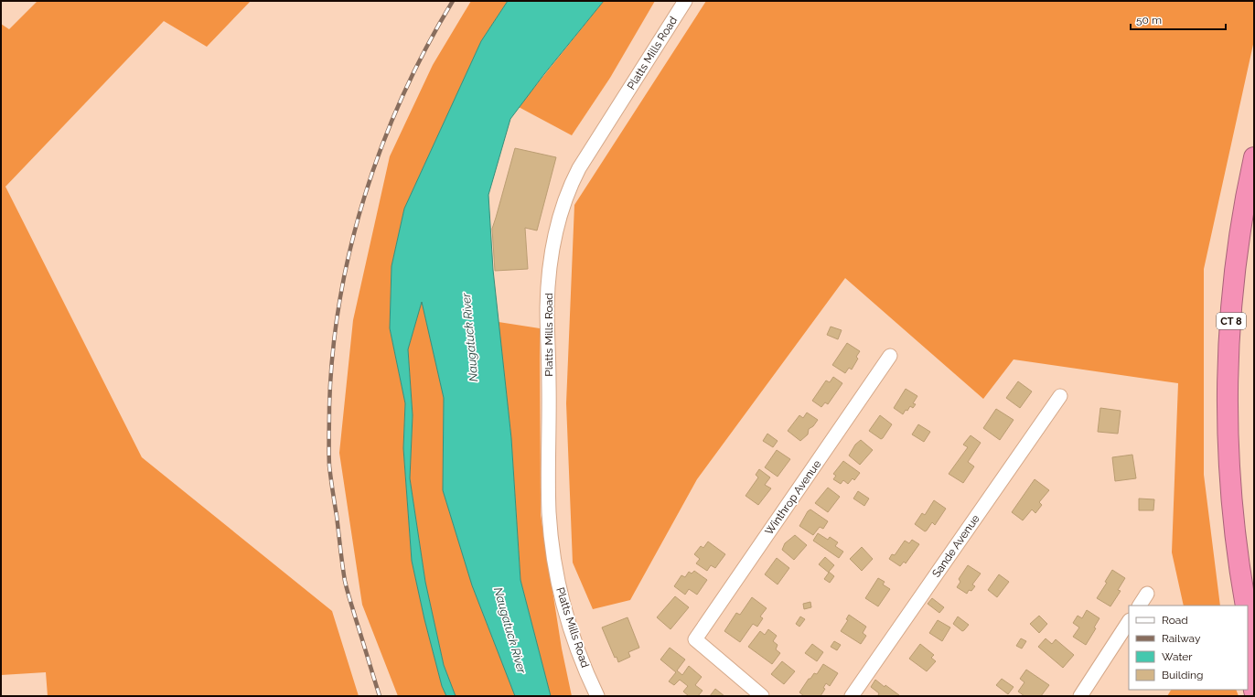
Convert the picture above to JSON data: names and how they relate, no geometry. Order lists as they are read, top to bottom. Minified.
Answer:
{"streets":{"highway":["CT 8"],"street":["Platts Mills Road","Winthrop Avenue","Sande Avenue"]},"water":["Naugatuck River"],"legend":["Road","Railway","Water","Building"],"scale_bar":"50 m"}
